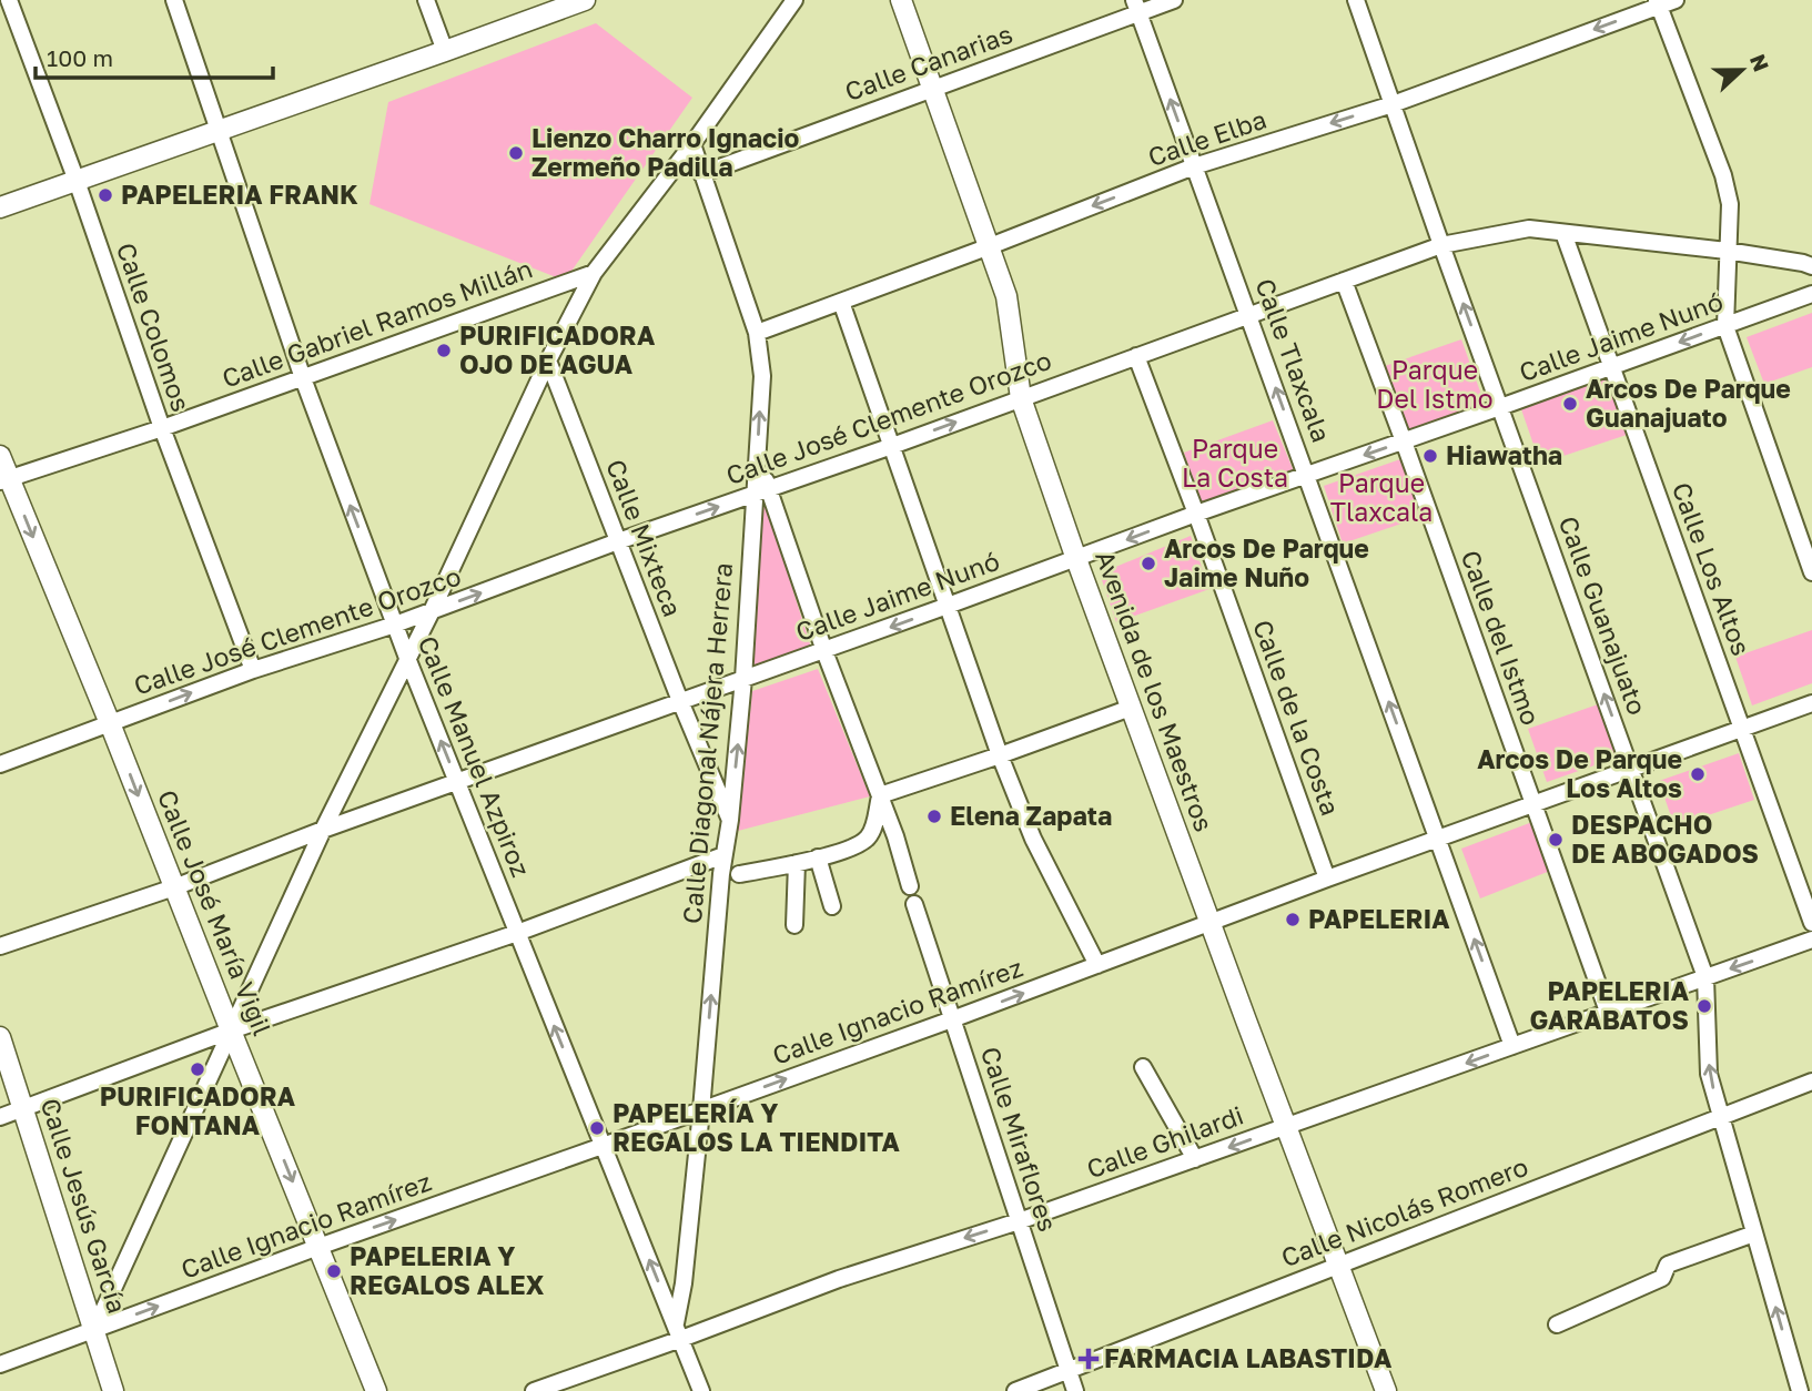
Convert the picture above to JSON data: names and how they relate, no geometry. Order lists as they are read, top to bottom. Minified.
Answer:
{"streets":{"street":["Calle Canarias","Calle Elba","Calle Gabriel Ramos Millán","Calle Colomos","Calle Jaime Nunó","Calle Tlaxcala","Calle José Clemente Orozco","Calle Mixteca","Calle Los Altos","Calle Guanajuato","Calle del Istmo","Avenida de los Maestros","Calle de la Costa","Calle Diagonal Nájera Herrera","Calle Manuel Azpiroz","Calle José María Vigil","Calle Ignacio Ramírez","Calle Miraflores","Calle Ghilardi","Calle Jesús García","Calle Nicolás Romero"]},"crossings":[["Calle Canarias","Calle Tlaxcala"],["Calle Canarias","Avenida de los Maestros"],["Calle Canarias","Calle Diagonal Nájera Herrera"],["Calle Elba","Calle Tlaxcala"],["Calle Elba","Calle Guanajuato"],["Calle Elba","Avenida de los Maestros"],["Calle Elba","Calle Diagonal Nájera Herrera"],["Calle Gabriel Ramos Millán","Calle Colomos"],["Calle Gabriel Ramos Millán","Calle Manuel Azpiroz"],["Calle Gabriel Ramos Millán","Calle José María Vigil"],["Calle Colomos","Calle José Clemente Orozco"],["Calle Jaime Nunó","Calle Tlaxcala"],["Calle Jaime Nunó","Calle Mixteca"],["Calle Jaime Nunó","Calle Los Altos"],["Calle Jaime Nunó","Calle Guanajuato"],["Calle Jaime Nunó","Calle del Istmo"],["Calle Jaime Nunó","Avenida de los Maestros"],["Calle Jaime Nunó","Calle de la Costa"],["Calle Jaime Nunó","Calle Diagonal Nájera Herrera"],["Calle Jaime Nunó","Calle Manuel Azpiroz"],["Calle Jaime Nunó","Calle José María Vigil"],["Calle Tlaxcala","Calle José Clemente Orozco"],["Calle Tlaxcala","Calle Ignacio Ramírez"],["Calle Tlaxcala","Calle Ghilardi"],["Calle José Clemente Orozco","Calle Mixteca"],["Calle José Clemente Orozco","Calle Los Altos"],["Calle José Clemente Orozco","Calle Guanajuato"],["Calle José Clemente Orozco","Calle del Istmo"],["Calle José Clemente Orozco","Avenida de los Maestros"],["Calle José Clemente Orozco","Calle de la Costa"],["Calle José Clemente Orozco","Calle Diagonal Nájera Herrera"],["Calle José Clemente Orozco","Calle Manuel Azpiroz"],["Calle José Clemente Orozco","Calle José María Vigil"],["Calle Mixteca","Calle Diagonal Nájera Herrera"],["Calle Los Altos","Calle Ignacio Ramírez"],["Calle Guanajuato","Calle Ignacio Ramírez"],["Calle Guanajuato","Calle Ghilardi"],["Calle Guanajuato","Calle Nicolás Romero"],["Calle del Istmo","Calle Ignacio Ramírez"],["Calle del Istmo","Calle Ghilardi"],["Avenida de los Maestros","Calle Ignacio Ramírez"],["Avenida de los Maestros","Calle Ghilardi"],["Avenida de los Maestros","Calle Nicolás Romero"],["Calle de la Costa","Calle Ignacio Ramírez"],["Calle Diagonal Nájera Herrera","Calle Manuel Azpiroz"],["Calle Diagonal Nájera Herrera","Calle Ignacio Ramírez"],["Calle Diagonal Nájera Herrera","Calle Ghilardi"],["Calle Manuel Azpiroz","Calle Ignacio Ramírez"],["Calle Manuel Azpiroz","Calle Ghilardi"],["Calle José María Vigil","Calle Ignacio Ramírez"],["Calle Ignacio Ramírez","Calle Miraflores"],["Calle Ignacio Ramírez","Calle Jesús García"],["Calle Miraflores","Calle Ghilardi"],["Calle Miraflores","Calle Nicolás Romero"]],"one_way":["Calle Elba","Calle Tlaxcala","Calle Guanajuato","Calle Manuel Azpiroz","Calle José María Vigil","Calle Ignacio Ramírez","Calle Ghilardi"],"parks":["Parque Del Istmo","Parque La Costa","Parque Tlaxcala"],"places":{"other":["Lienzo Charro Ignacio Zermeño Padilla","PAPELERIA FRANK","PURIFICADORA OJO DE AGUA","Arcos De Parque Guanajuato","Hiawatha","Arcos De Parque Jaime Nuño","Arcos De Parque Los Altos","Elena Zapata","DESPACHO DE ABOGADOS","PAPELERIA","PAPELERIA GARABATOS","PURIFICADORA FONTANA","PAPELERÍA Y REGALOS LA TIENDITA","PAPELERIA Y REGALOS ALEX"],"health":["FARMACIA LABASTIDA"]},"scale_bar":"100 m","north":"right"}
